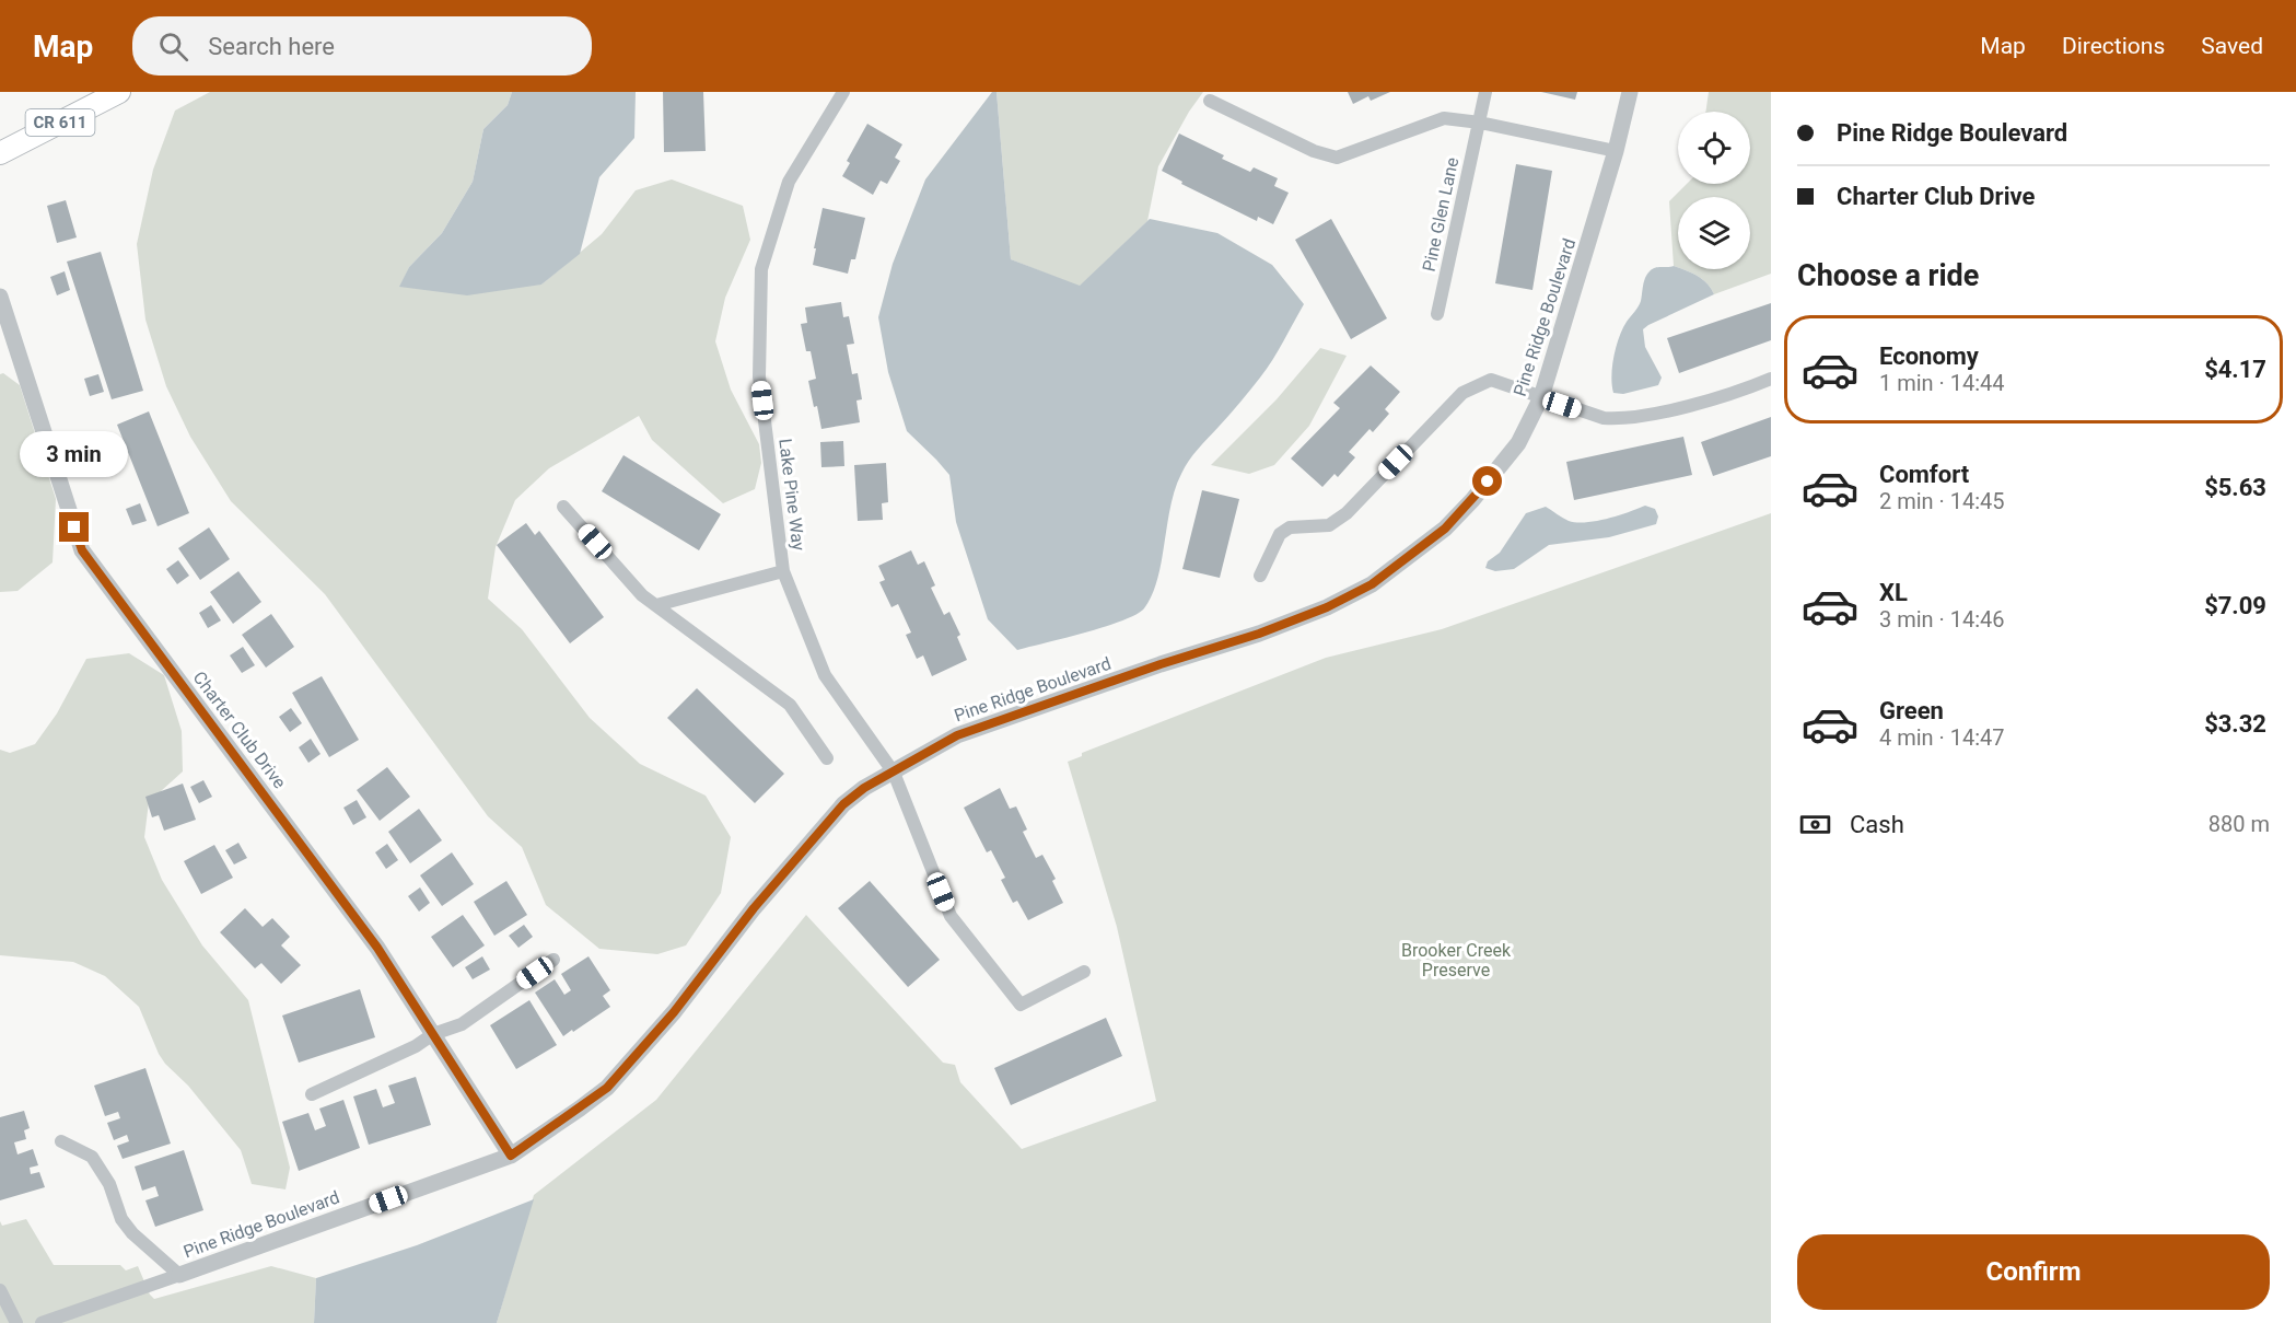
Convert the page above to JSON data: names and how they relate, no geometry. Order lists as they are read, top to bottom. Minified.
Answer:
{"streets":{"main road":["CR 611"],"street":["Pine Glen Lane","Pine Ridge Boulevard","Lake Pine Way","Charter Club Drive"]},"crossings":[["Pine Ridge Boulevard","Lake Pine Way"],["Pine Ridge Boulevard","Charter Club Drive"]],"parks":["Brooker Creek Preserve"],"page":{"header":"Map","search":"Search here","nav":["Map","Directions","Saved"],"banner":["Pine Ridge Boulevard","Charter Club Drive"],"heading":"Choose a ride","list":[{"name":"Economy","note":"1 min · 14:44","value":"$4.17"},{"name":"Comfort","note":"2 min · 14:45","value":"$5.63"},{"name":"XL","note":"3 min · 14:46","value":"$7.09"},{"name":"Green","note":"4 min · 14:47","value":"$3.32"}],"bubble":"3 min","pay":["Cash","880 m"],"buttons":"Confirm"}}
